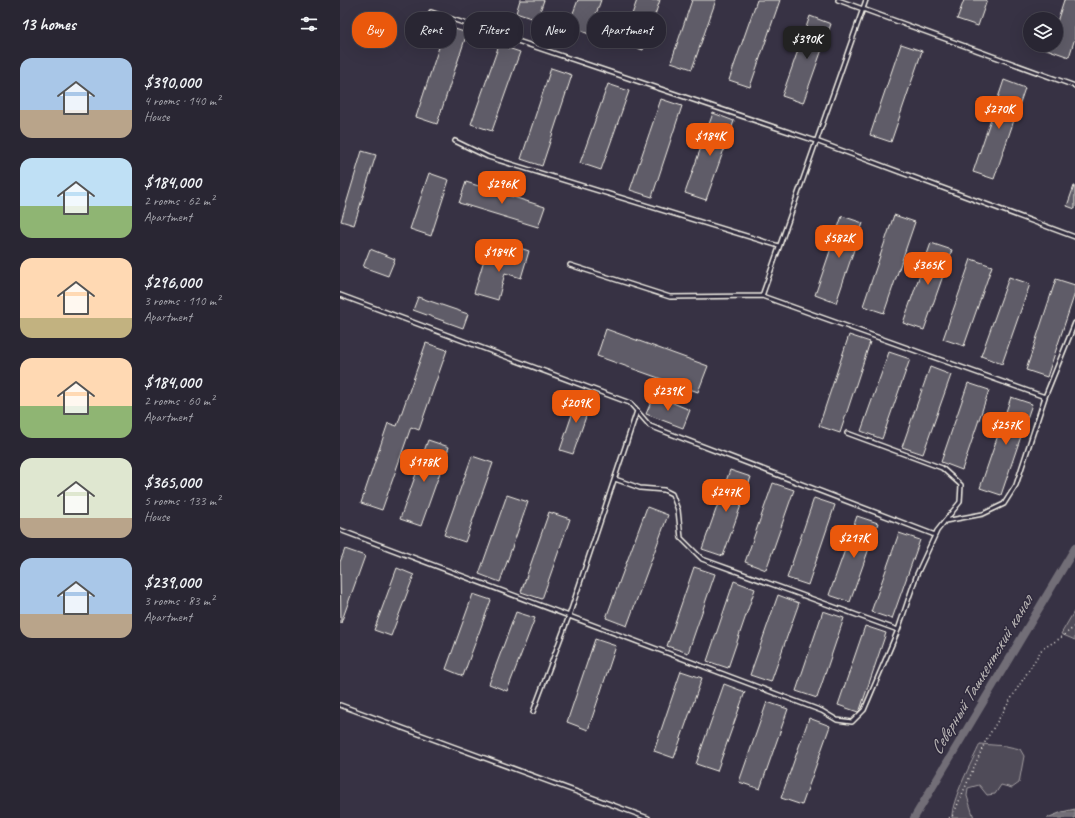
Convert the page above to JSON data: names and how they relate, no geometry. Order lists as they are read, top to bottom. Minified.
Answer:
{"water":["Северный Ташкентский канал"],"page":{"heading":"13 homes","chip":["Buy","Rent","Filters","New","Apartment"],"price":["$390K","$270K","$184K","$296K","$582K","$184K","$365K","$239K","$209K","$257K","$178K","$247K","$217K"],"list":[{"name":"$390,000","note":"4 rooms · 140 m² · House"},{"name":"$184,000","note":"2 rooms · 62 m² · Apartment"},{"name":"$296,000","note":"3 rooms · 110 m² · Apartment"},{"name":"$184,000","note":"2 rooms · 60 m² · Apartment"},{"name":"$365,000","note":"5 rooms · 133 m² · House"},{"name":"$239,000","note":"3 rooms · 83 m² · Apartment"}]}}
